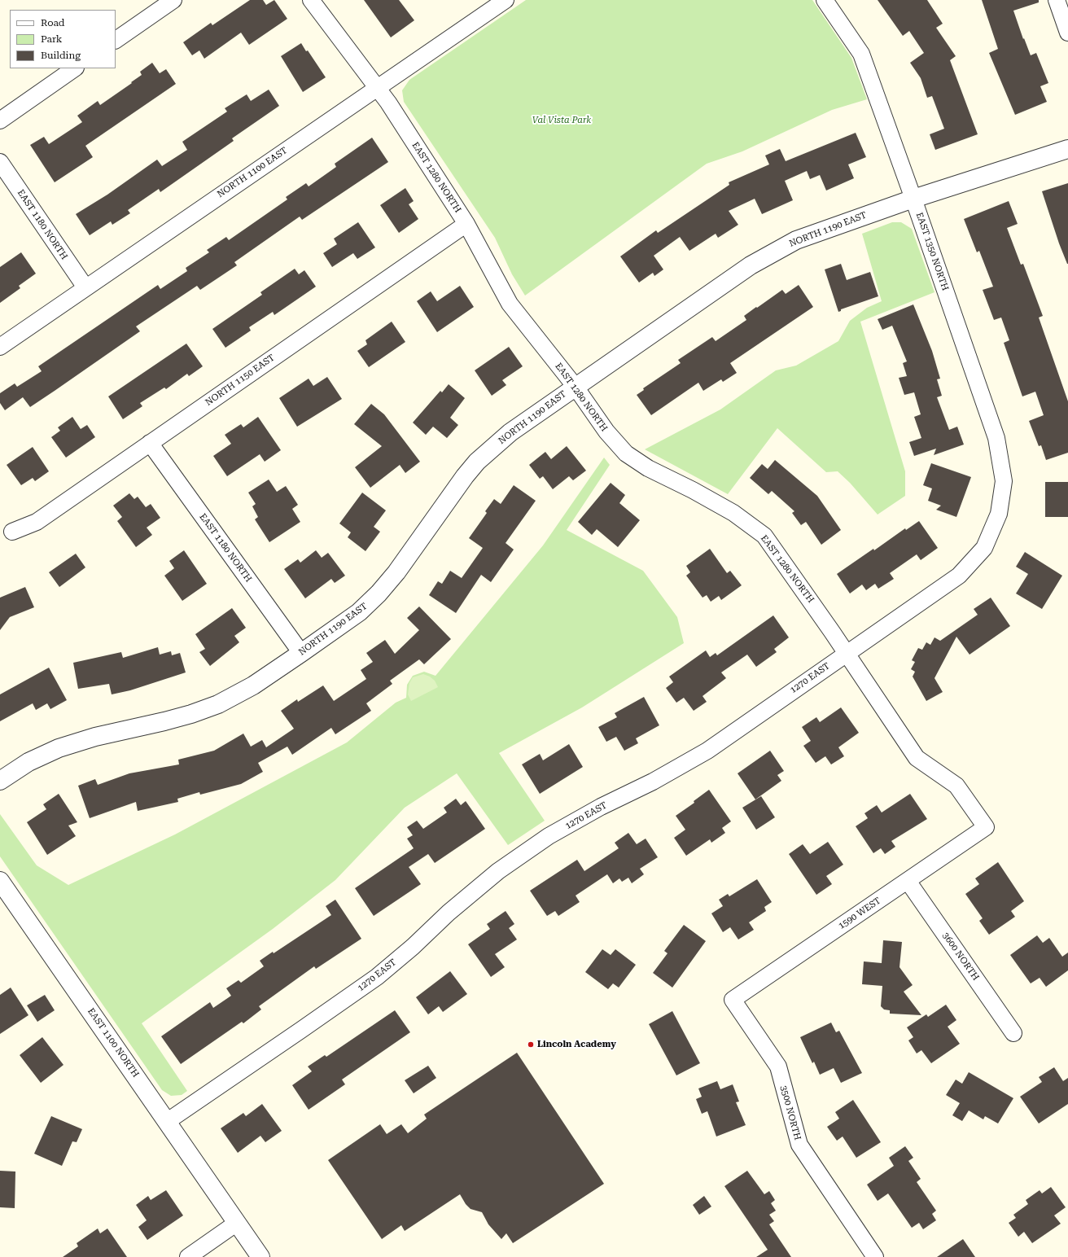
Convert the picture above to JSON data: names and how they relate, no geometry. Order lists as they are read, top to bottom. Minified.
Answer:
{"streets":{"street":["NORTH 1100 EAST","EAST 1280 NORTH","EAST 1180 NORTH","NORTH 1190 EAST","EAST 1350 NORTH","NORTH 1150 EAST","1270 EAST","1590 WEST","3600 NORTH","EAST 1100 NORTH","3500 NORTH"]},"crossings":[["NORTH 1100 EAST","EAST 1280 NORTH"],["NORTH 1100 EAST","EAST 1180 NORTH"],["EAST 1280 NORTH","NORTH 1190 EAST"],["EAST 1280 NORTH","NORTH 1150 EAST"],["EAST 1280 NORTH","1270 EAST"],["EAST 1280 NORTH","1590 WEST"],["EAST 1180 NORTH","NORTH 1190 EAST"],["EAST 1180 NORTH","NORTH 1150 EAST"],["NORTH 1190 EAST","EAST 1350 NORTH"],["EAST 1350 NORTH","1270 EAST"],["1270 EAST","EAST 1100 NORTH"],["1590 WEST","3600 NORTH"],["1590 WEST","3500 NORTH"]],"parks":["Val Vista Park"],"places":["Lincoln Academy"],"legend":["Road","Park","Building"]}
